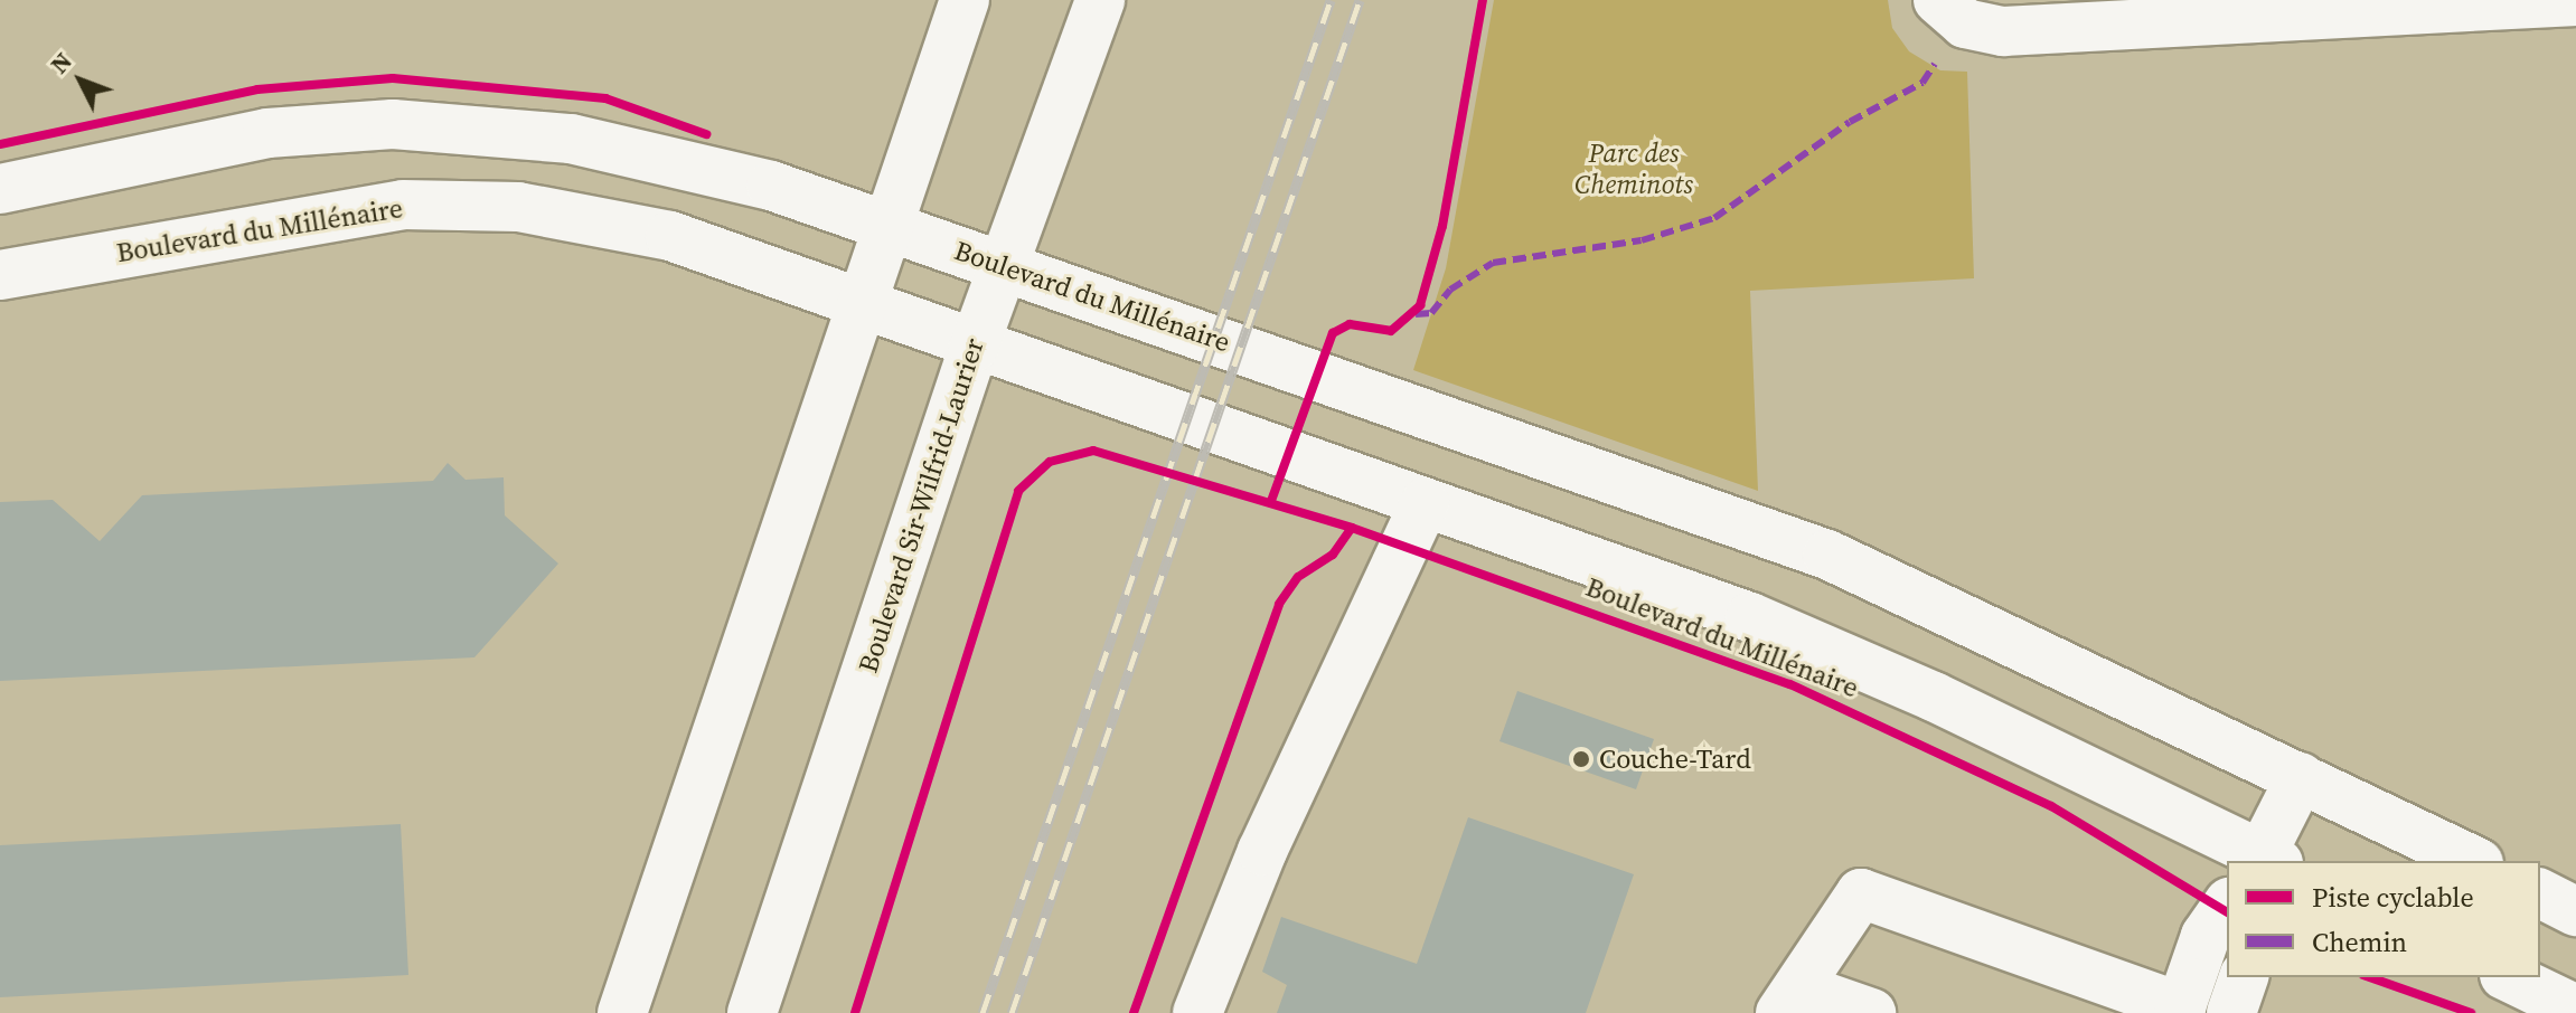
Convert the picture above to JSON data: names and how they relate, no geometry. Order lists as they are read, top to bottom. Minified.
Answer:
{"streets":{"street":["Boulevard du Millénaire","Boulevard Sir-Wilfrid-Laurier"]},"crossings":[["Boulevard du Millénaire","Boulevard Sir-Wilfrid-Laurier"]],"parks":["Parc des Cheminots"],"places":["Couche-Tard"],"legend":["Piste cyclable","Chemin"],"north":"top left"}
